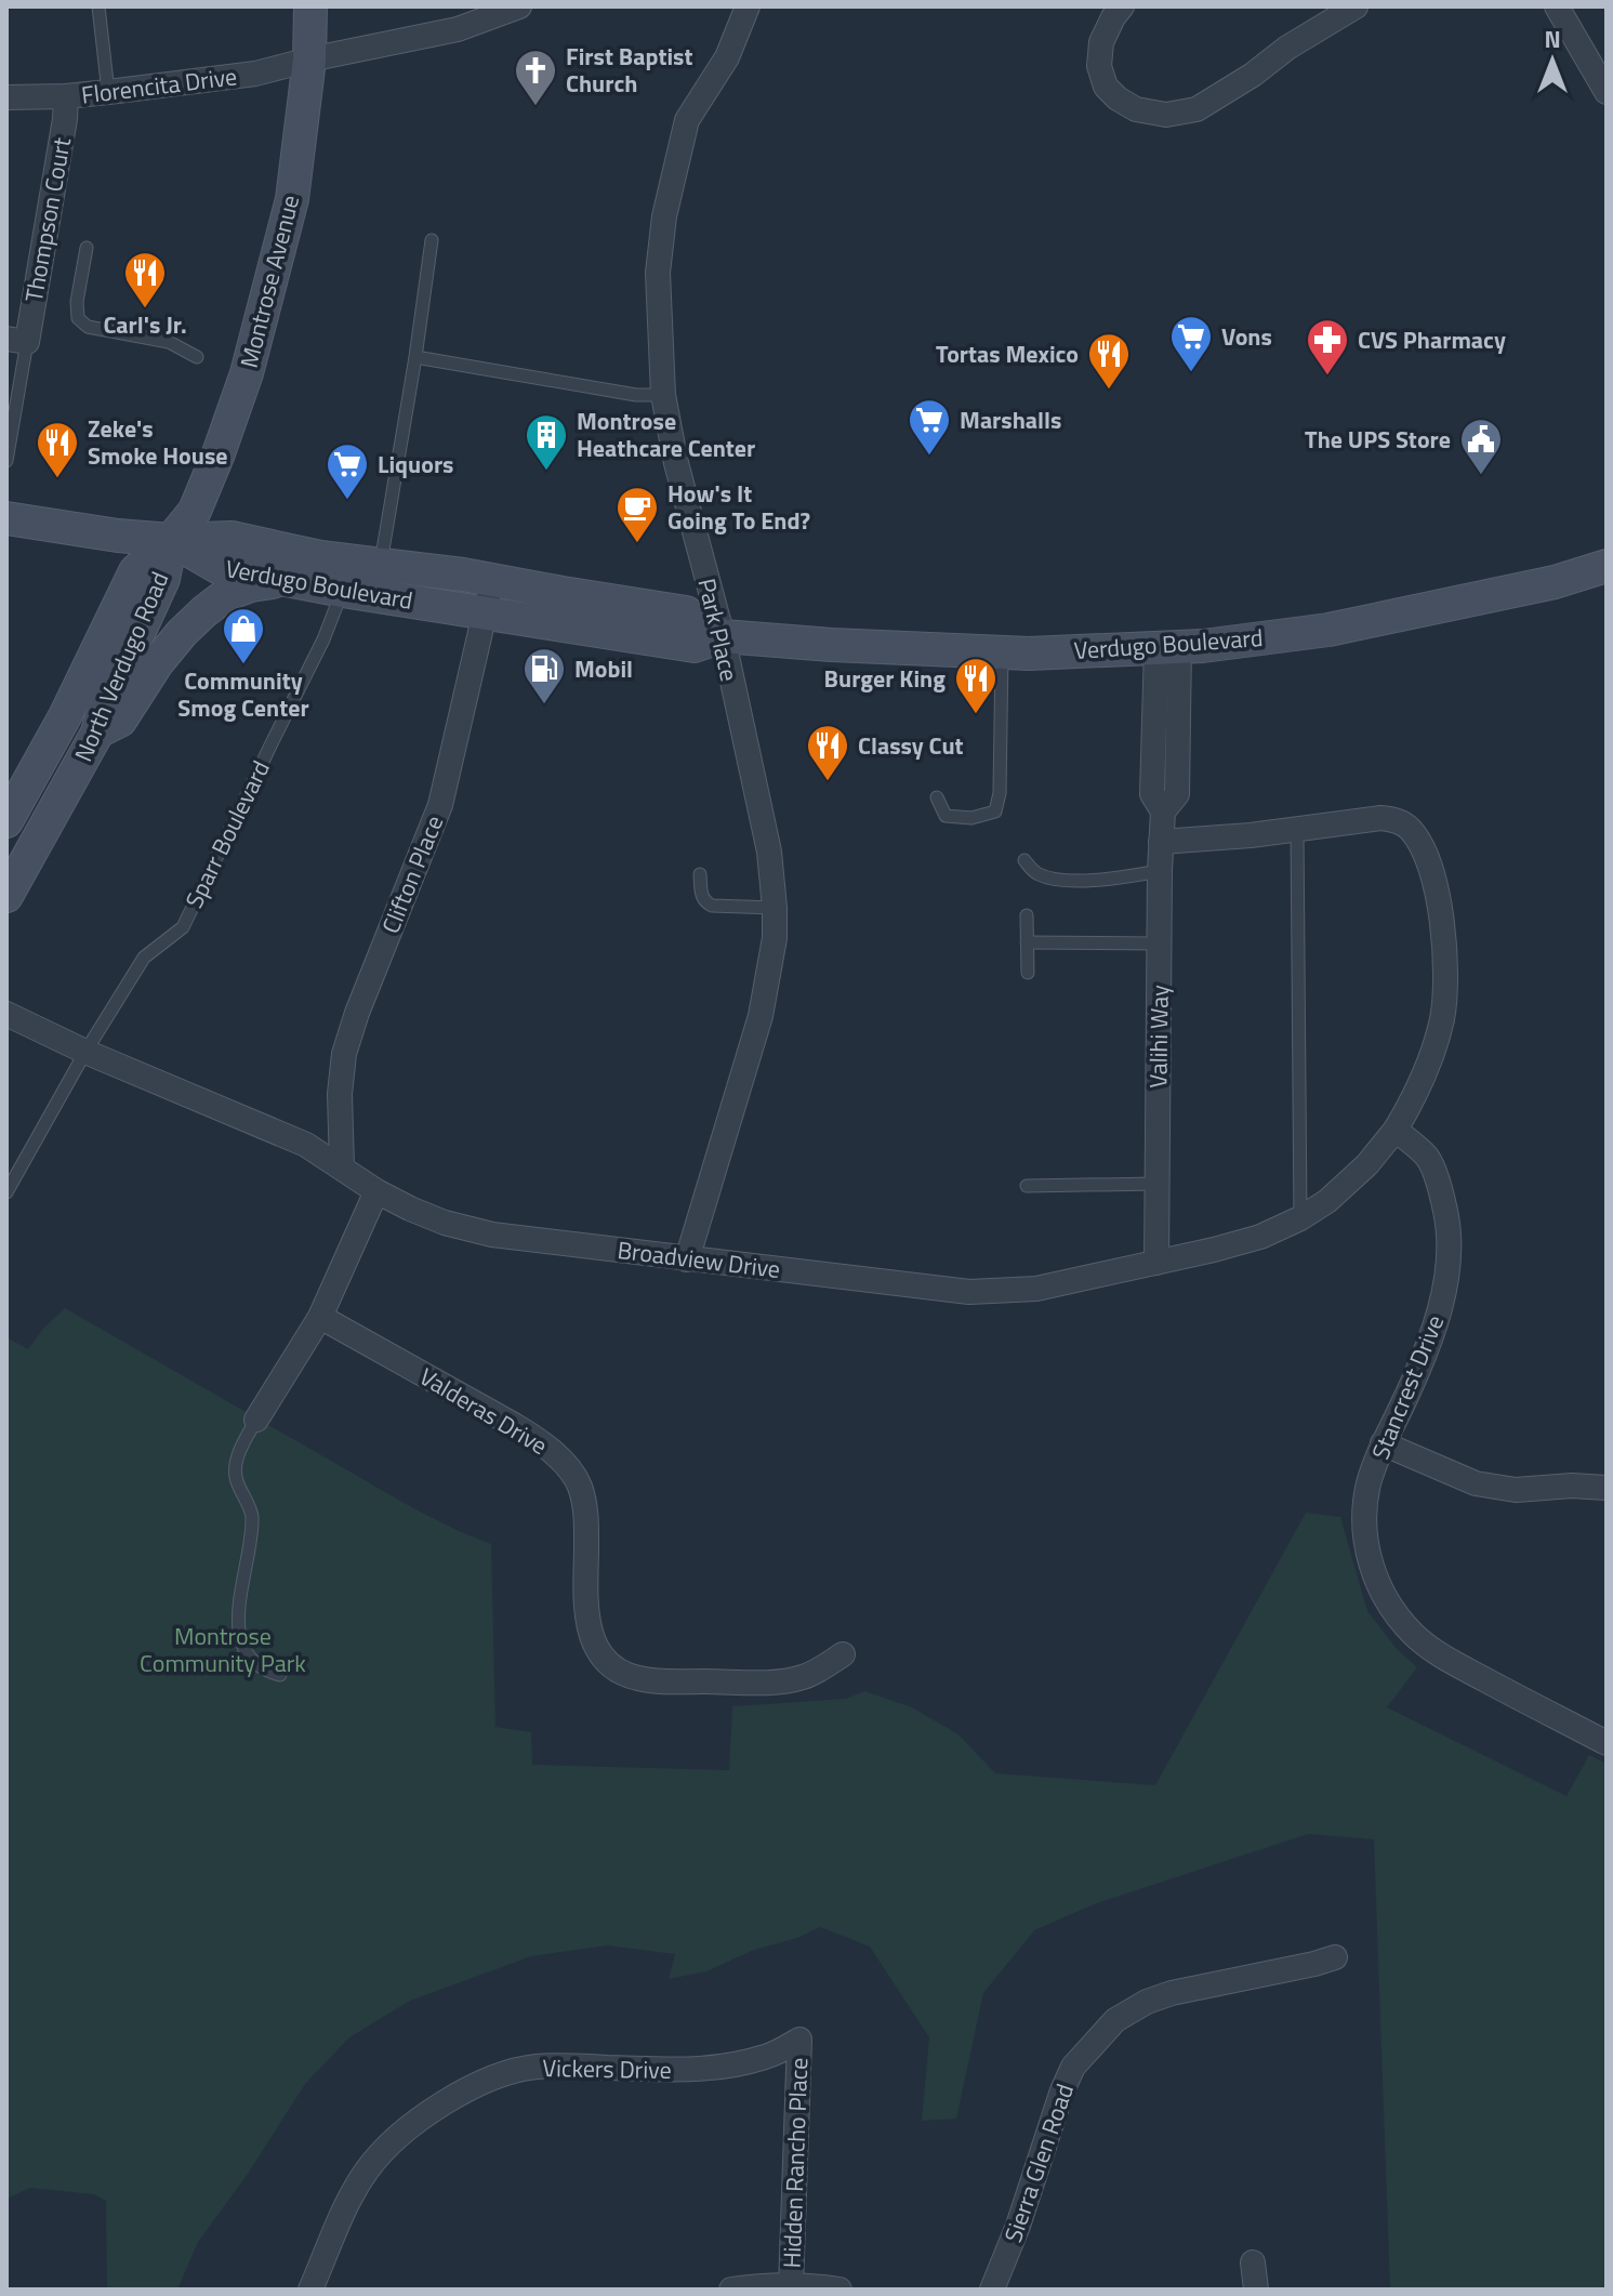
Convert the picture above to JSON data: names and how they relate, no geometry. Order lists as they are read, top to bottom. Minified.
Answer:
{"streets":{"main road":["Montrose Avenue","Verdugo Boulevard","North Verdugo Road"],"street":["Florencita Drive","Thompson Court","Park Place","Clifton Place","Valihi Way","Broadview Drive","Stancrest Drive","Valderas Drive","Vickers Drive","Hidden Rancho Place","Sierra Glen Road"],"lane":["Sparr Boulevard"]},"crossings":[["Florencita Drive","Thompson Court"],["Florencita Drive","Montrose Avenue"],["Montrose Avenue","Verdugo Boulevard"],["Montrose Avenue","North Verdugo Road"],["Verdugo Boulevard","Park Place"],["Verdugo Boulevard","North Verdugo Road"],["Verdugo Boulevard","Sparr Boulevard"],["Verdugo Boulevard","Clifton Place"],["Verdugo Boulevard","Valihi Way"],["Park Place","Broadview Drive"],["Sparr Boulevard","Broadview Drive"],["Clifton Place","Broadview Drive"],["Valihi Way","Broadview Drive"],["Broadview Drive","Stancrest Drive"],["Vickers Drive","Hidden Rancho Place"]],"parks":["Montrose Community Park"],"places":{"church":["First Baptist Church"],"restaurant":["Carl's Jr.","Tortas Mexico","Zeke's Smoke House","Burger King","Classy Cut"],"supermarket":["Vons","Marshalls","Liquors"],"pharmacy":["CVS Pharmacy"],"building":["Montrose Heathcare Center"],"public building":["The UPS Store"],"cafe":["How's It Going To End?"],"shop":["Community Smog Center"],"fuel station":["Mobil"]},"north":"top"}
